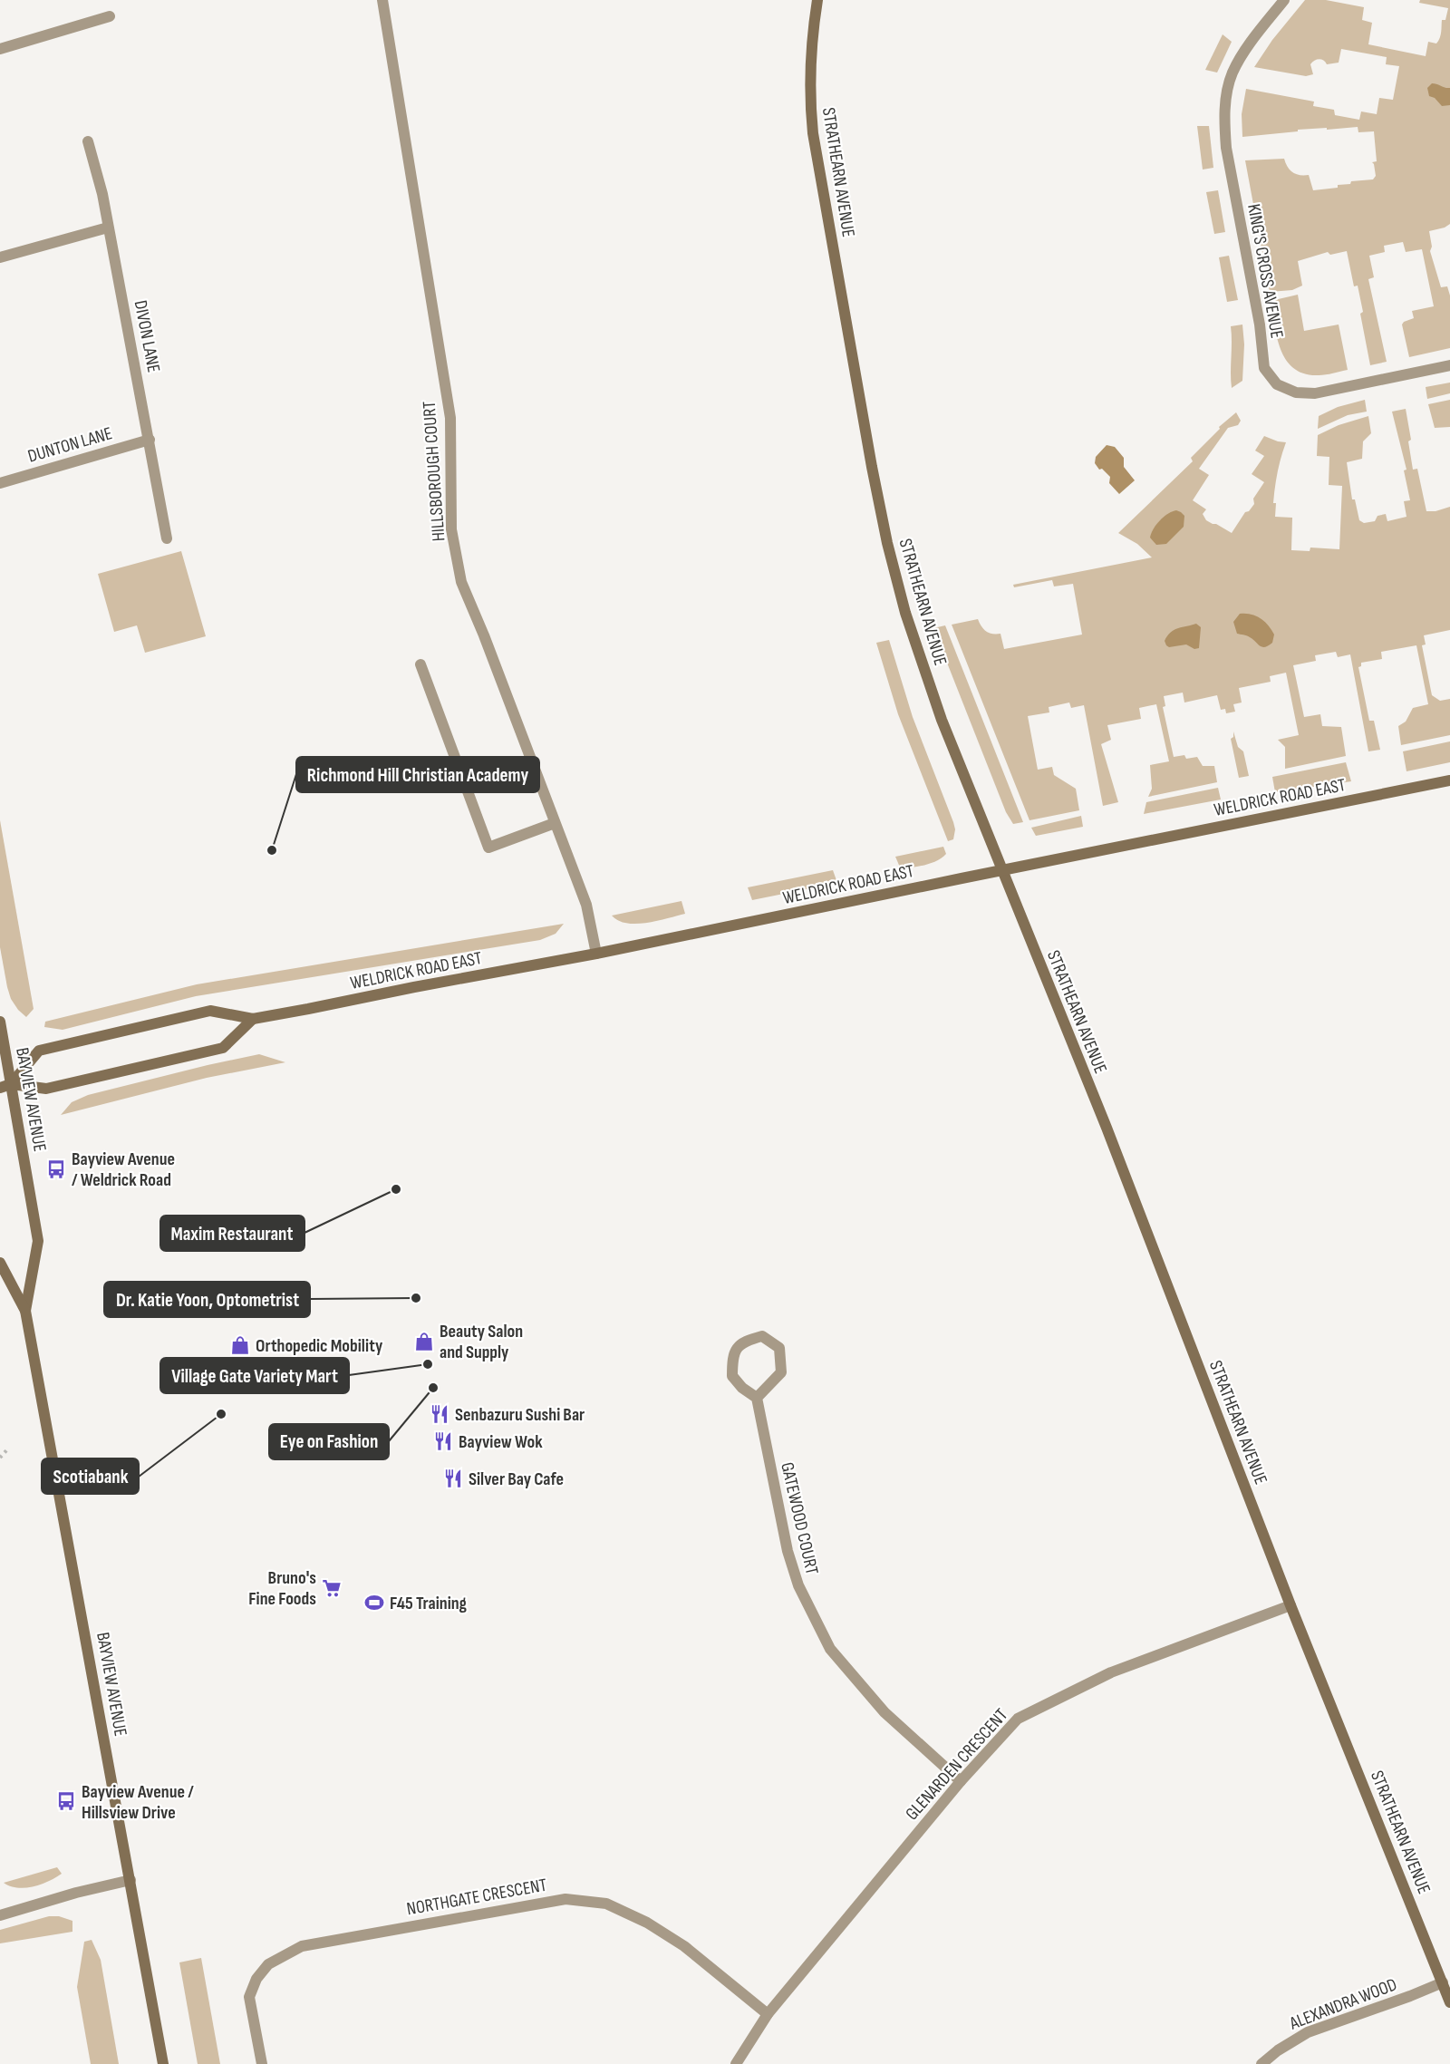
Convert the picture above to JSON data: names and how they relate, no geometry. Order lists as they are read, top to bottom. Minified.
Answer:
{"streets":{"street":["STRATHEARN AVENUE","KING'S CROSS AVENUE","DIVON LANE","DUNTON LANE","HILLSBOROUGH COURT","WELDRICK ROAD EAST","BAYVIEW AVENUE","GATEWOOD COURT","GLENARDEN CRESCENT","NORTHGATE CRESCENT","ALEXANDRA WOOD"]},"crossings":[["STRATHEARN AVENUE","WELDRICK ROAD EAST"],["STRATHEARN AVENUE","GLENARDEN CRESCENT"],["STRATHEARN AVENUE","ALEXANDRA WOOD"],["DIVON LANE","DUNTON LANE"],["HILLSBOROUGH COURT","WELDRICK ROAD EAST"],["WELDRICK ROAD EAST","BAYVIEW AVENUE"],["GATEWOOD COURT","GLENARDEN CRESCENT"],["GLENARDEN CRESCENT","NORTHGATE CRESCENT"]],"places":{"other":["Richmond Hill Christian Academy","Maxim Restaurant","Dr. Katie Yoon, Optometrist","Village Gate Variety Mart","Eye on Fashion","Scotiabank"],"bus stop":["Bayview Avenue / Weldrick Road","Bayview Avenue / Hillsview Drive"],"shop":["Beauty Salon and Supply","Orthopedic Mobility"],"restaurant":["Senbazuru Sushi Bar","Bayview Wok","Silver Bay Cafe"],"supermarket":["Bruno's Fine Foods"],"sports":["F45 Training"]}}
